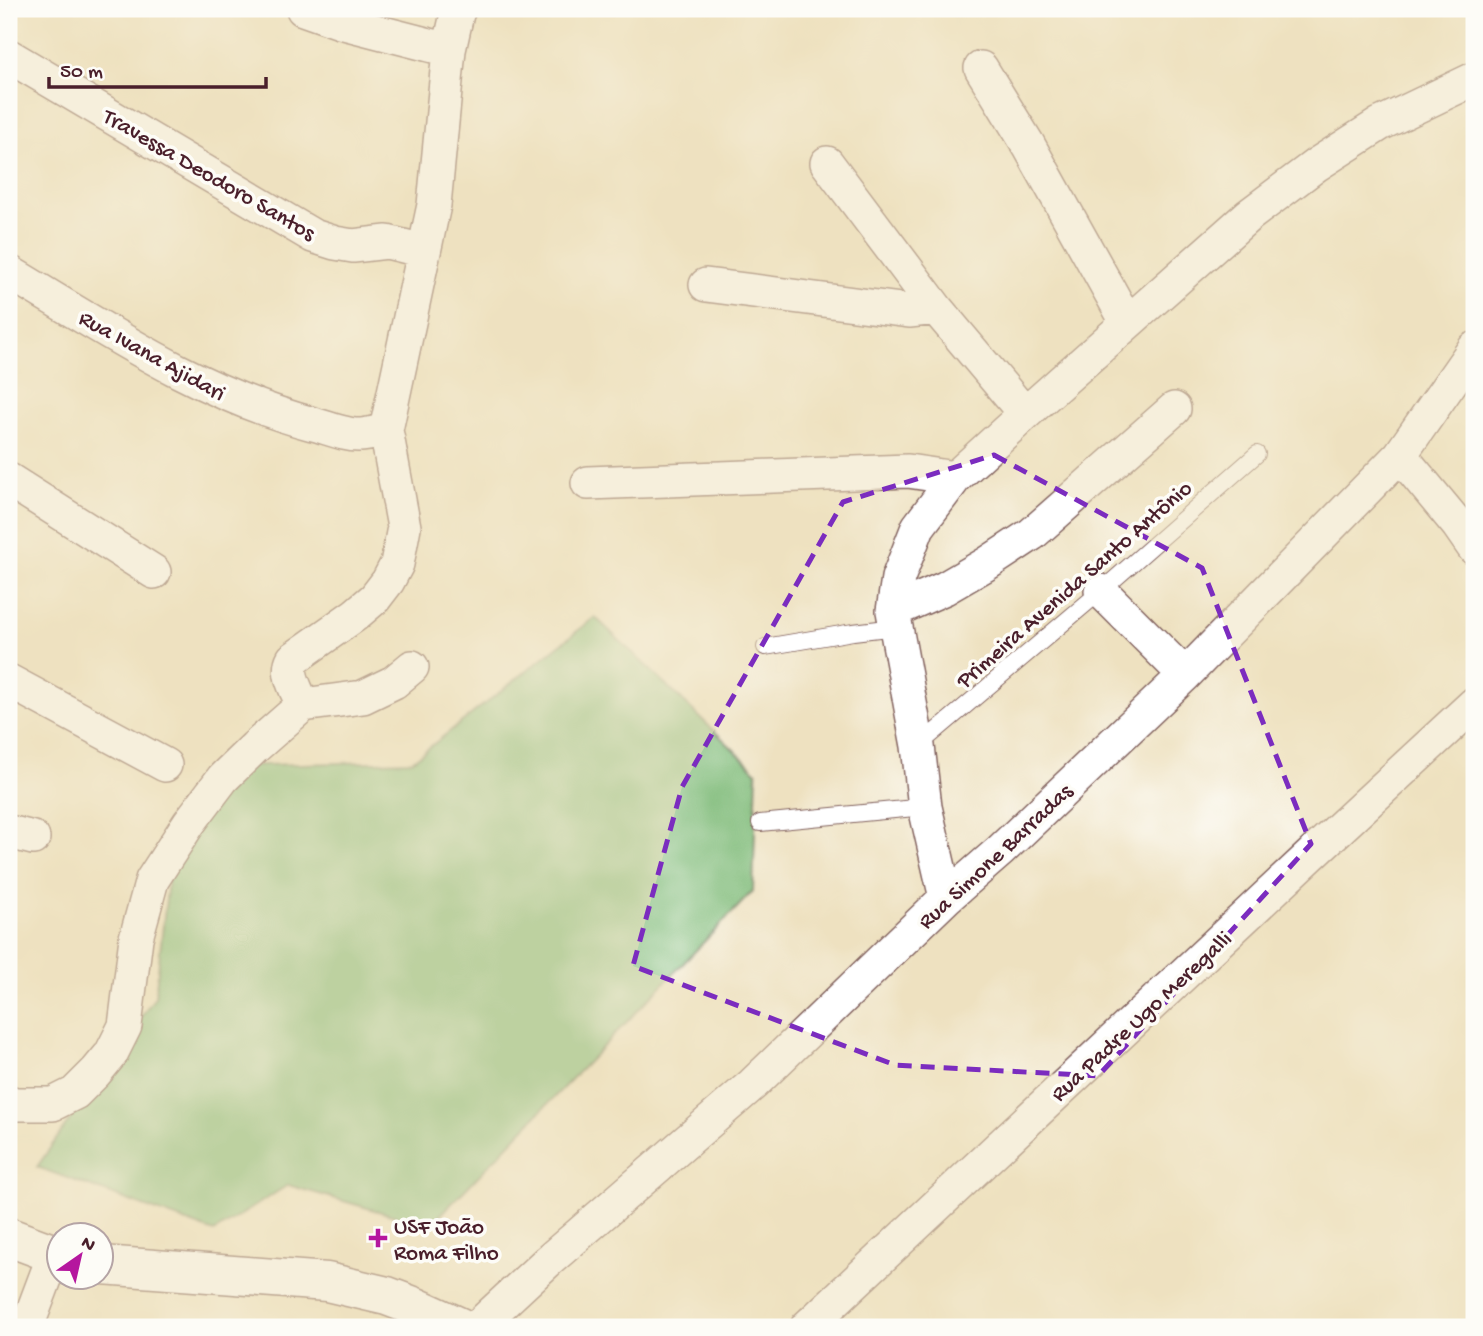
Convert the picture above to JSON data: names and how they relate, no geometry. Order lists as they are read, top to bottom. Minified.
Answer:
{"streets":{"street":["Travessa Deodoro Santos","Rua Ivana Ajidari","Rua Simone Barradas","Rua Padre Ugo Meregalli"],"lane":["Primeira Avenida Santo Antônio"]},"places":{"health":["USF João Roma Filho"]},"scale_bar":"50 m","north":"top right"}
